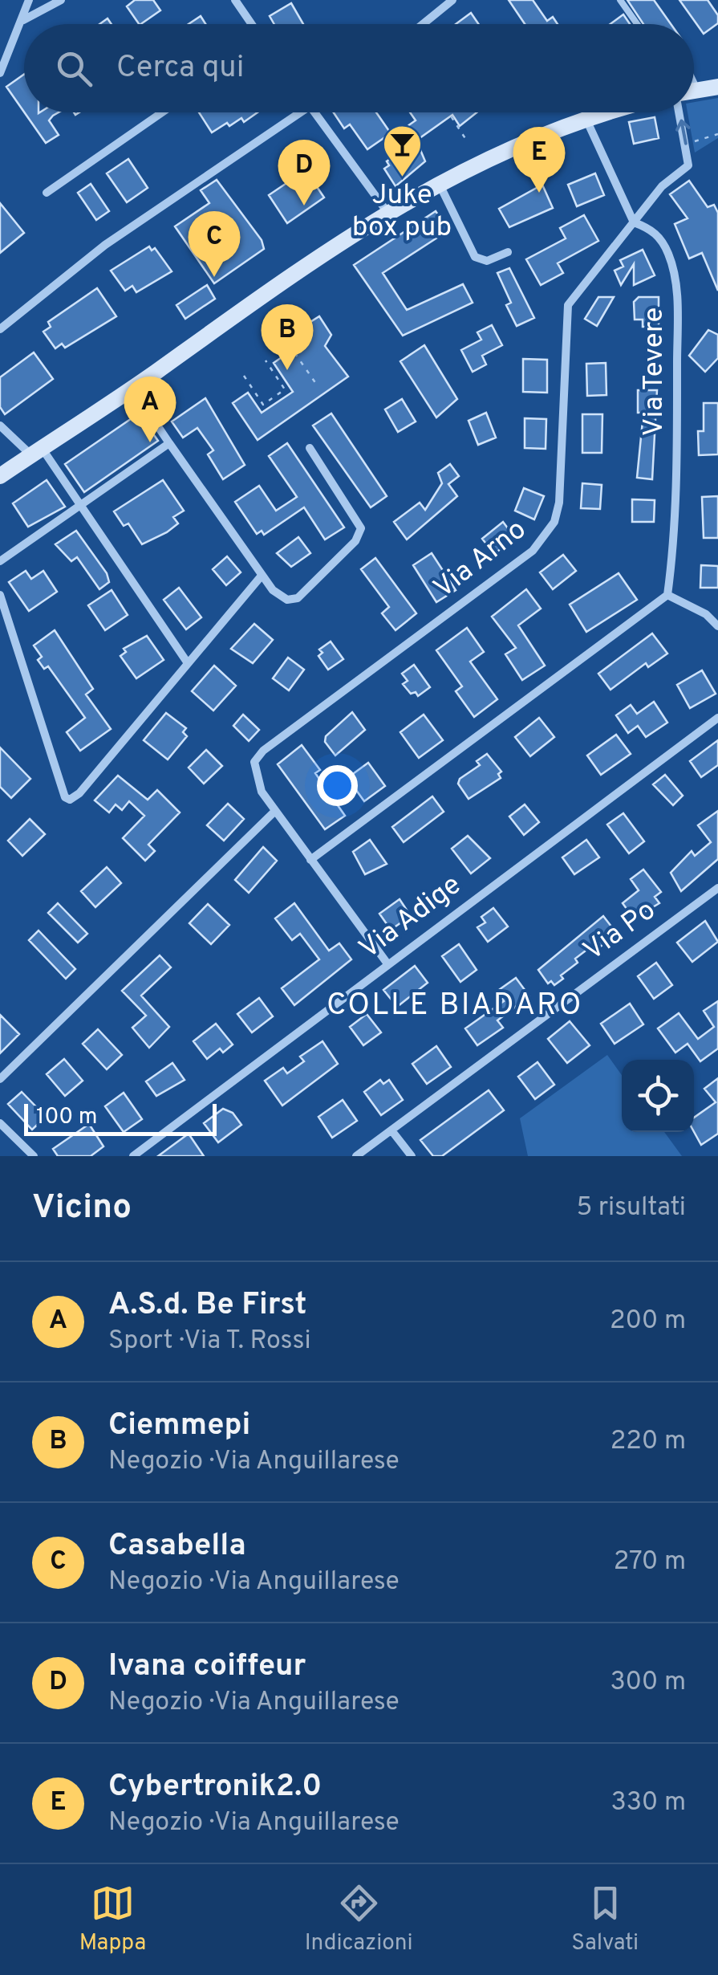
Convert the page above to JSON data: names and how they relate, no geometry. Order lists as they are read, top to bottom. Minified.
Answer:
{"streets":{"street":["Via Tevere","Via Arno","Via Adige","Via Po"]},"crossings":[["Via Tevere","Via Arno"]],"districts":["COLLE BIADARO"],"places":{"bar":["Juke box pub"]},"scale_bar":"100 m","page":{"search":"Cerca qui","pins":["E","D","C","B","A"],"scale":"100 m","heading":["Vicino","5 risultati"],"list":[{"mark":"A","name":"A.S.d. Be First","note":"Sport · Via T. Rossi","value":"200 m"},{"mark":"B","name":"Ciemmepi","note":"Negozio · Via Anguillarese","value":"220 m"},{"mark":"C","name":"Casabella","note":"Negozio · Via Anguillarese","value":"270 m"},{"mark":"D","name":"Ivana coiffeur","note":"Negozio · Via Anguillarese","value":"300 m"},{"mark":"E","name":"Cybertronik2.0","note":"Negozio · Via Anguillarese","value":"330 m"}],"nav":["Mappa","Indicazioni","Salvati"]}}
